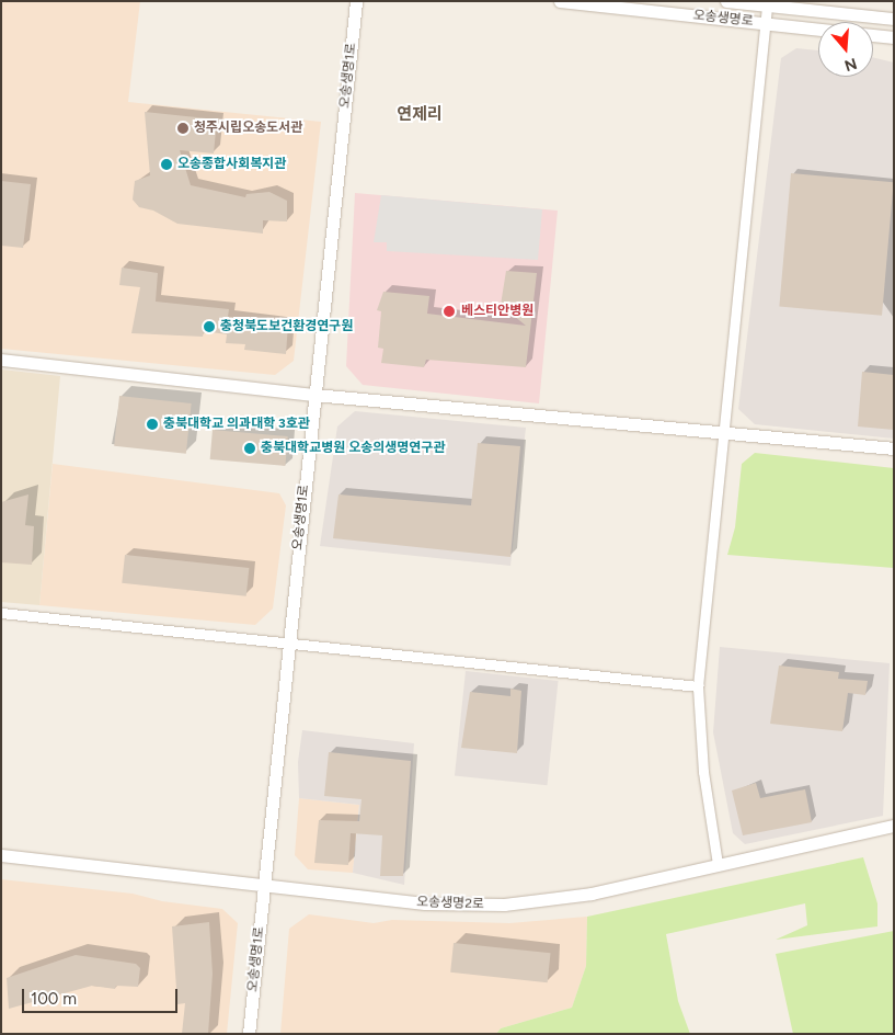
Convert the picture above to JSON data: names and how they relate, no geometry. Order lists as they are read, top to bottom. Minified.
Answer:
{"streets":{"street":["오송생명로","오송생명1로","오송생명2로"]},"crossings":[["오송생명1로","오송생명2로"]],"districts":["연제리"],"places":["청주시립오송도서관","오송종합사회복지관","베스티안병원","충청북도보건환경연구원","충북대학교 의과대학 3호관","충북대학교병원 오송의생명연구관"],"scale_bar":"100 m","north":"bottom"}
